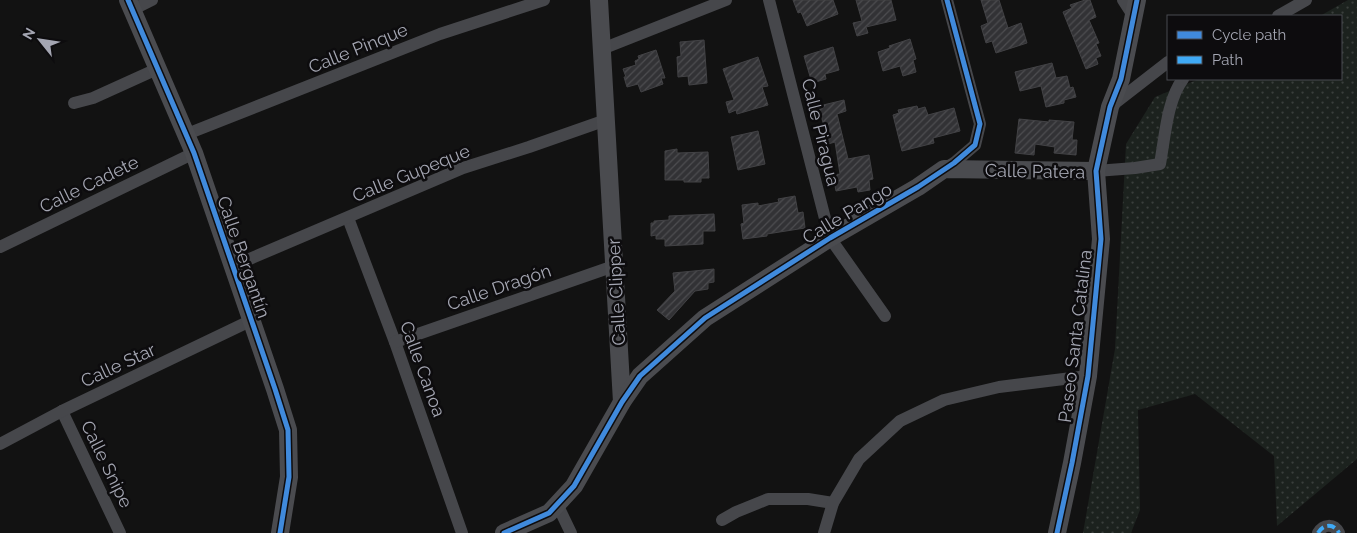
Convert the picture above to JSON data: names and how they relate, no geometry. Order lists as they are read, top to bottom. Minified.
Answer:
{"streets":{"street":["Calle Pinque","Calle Piragua","Calle Patera","Calle Gupeque","Calle Cadete","Calle Pango","Calle Bergantín","Calle Dragón","Calle Clipper","Paseo Santa Catalina","Calle Star","Calle Canoa","Calle Snipe"]},"crossings":[["Calle Pinque","Calle Bergantín"],["Calle Piragua","Calle Pango"],["Calle Patera","Calle Pango"],["Calle Patera","Paseo Santa Catalina"],["Calle Gupeque","Calle Bergantín"],["Calle Gupeque","Calle Clipper"],["Calle Gupeque","Calle Canoa"],["Calle Cadete","Calle Bergantín"],["Calle Pango","Calle Clipper"],["Calle Bergantín","Calle Star"],["Calle Dragón","Calle Clipper"],["Calle Dragón","Calle Canoa"],["Calle Star","Calle Snipe"]],"legend":["Cycle path","Path"],"north":"top left"}
